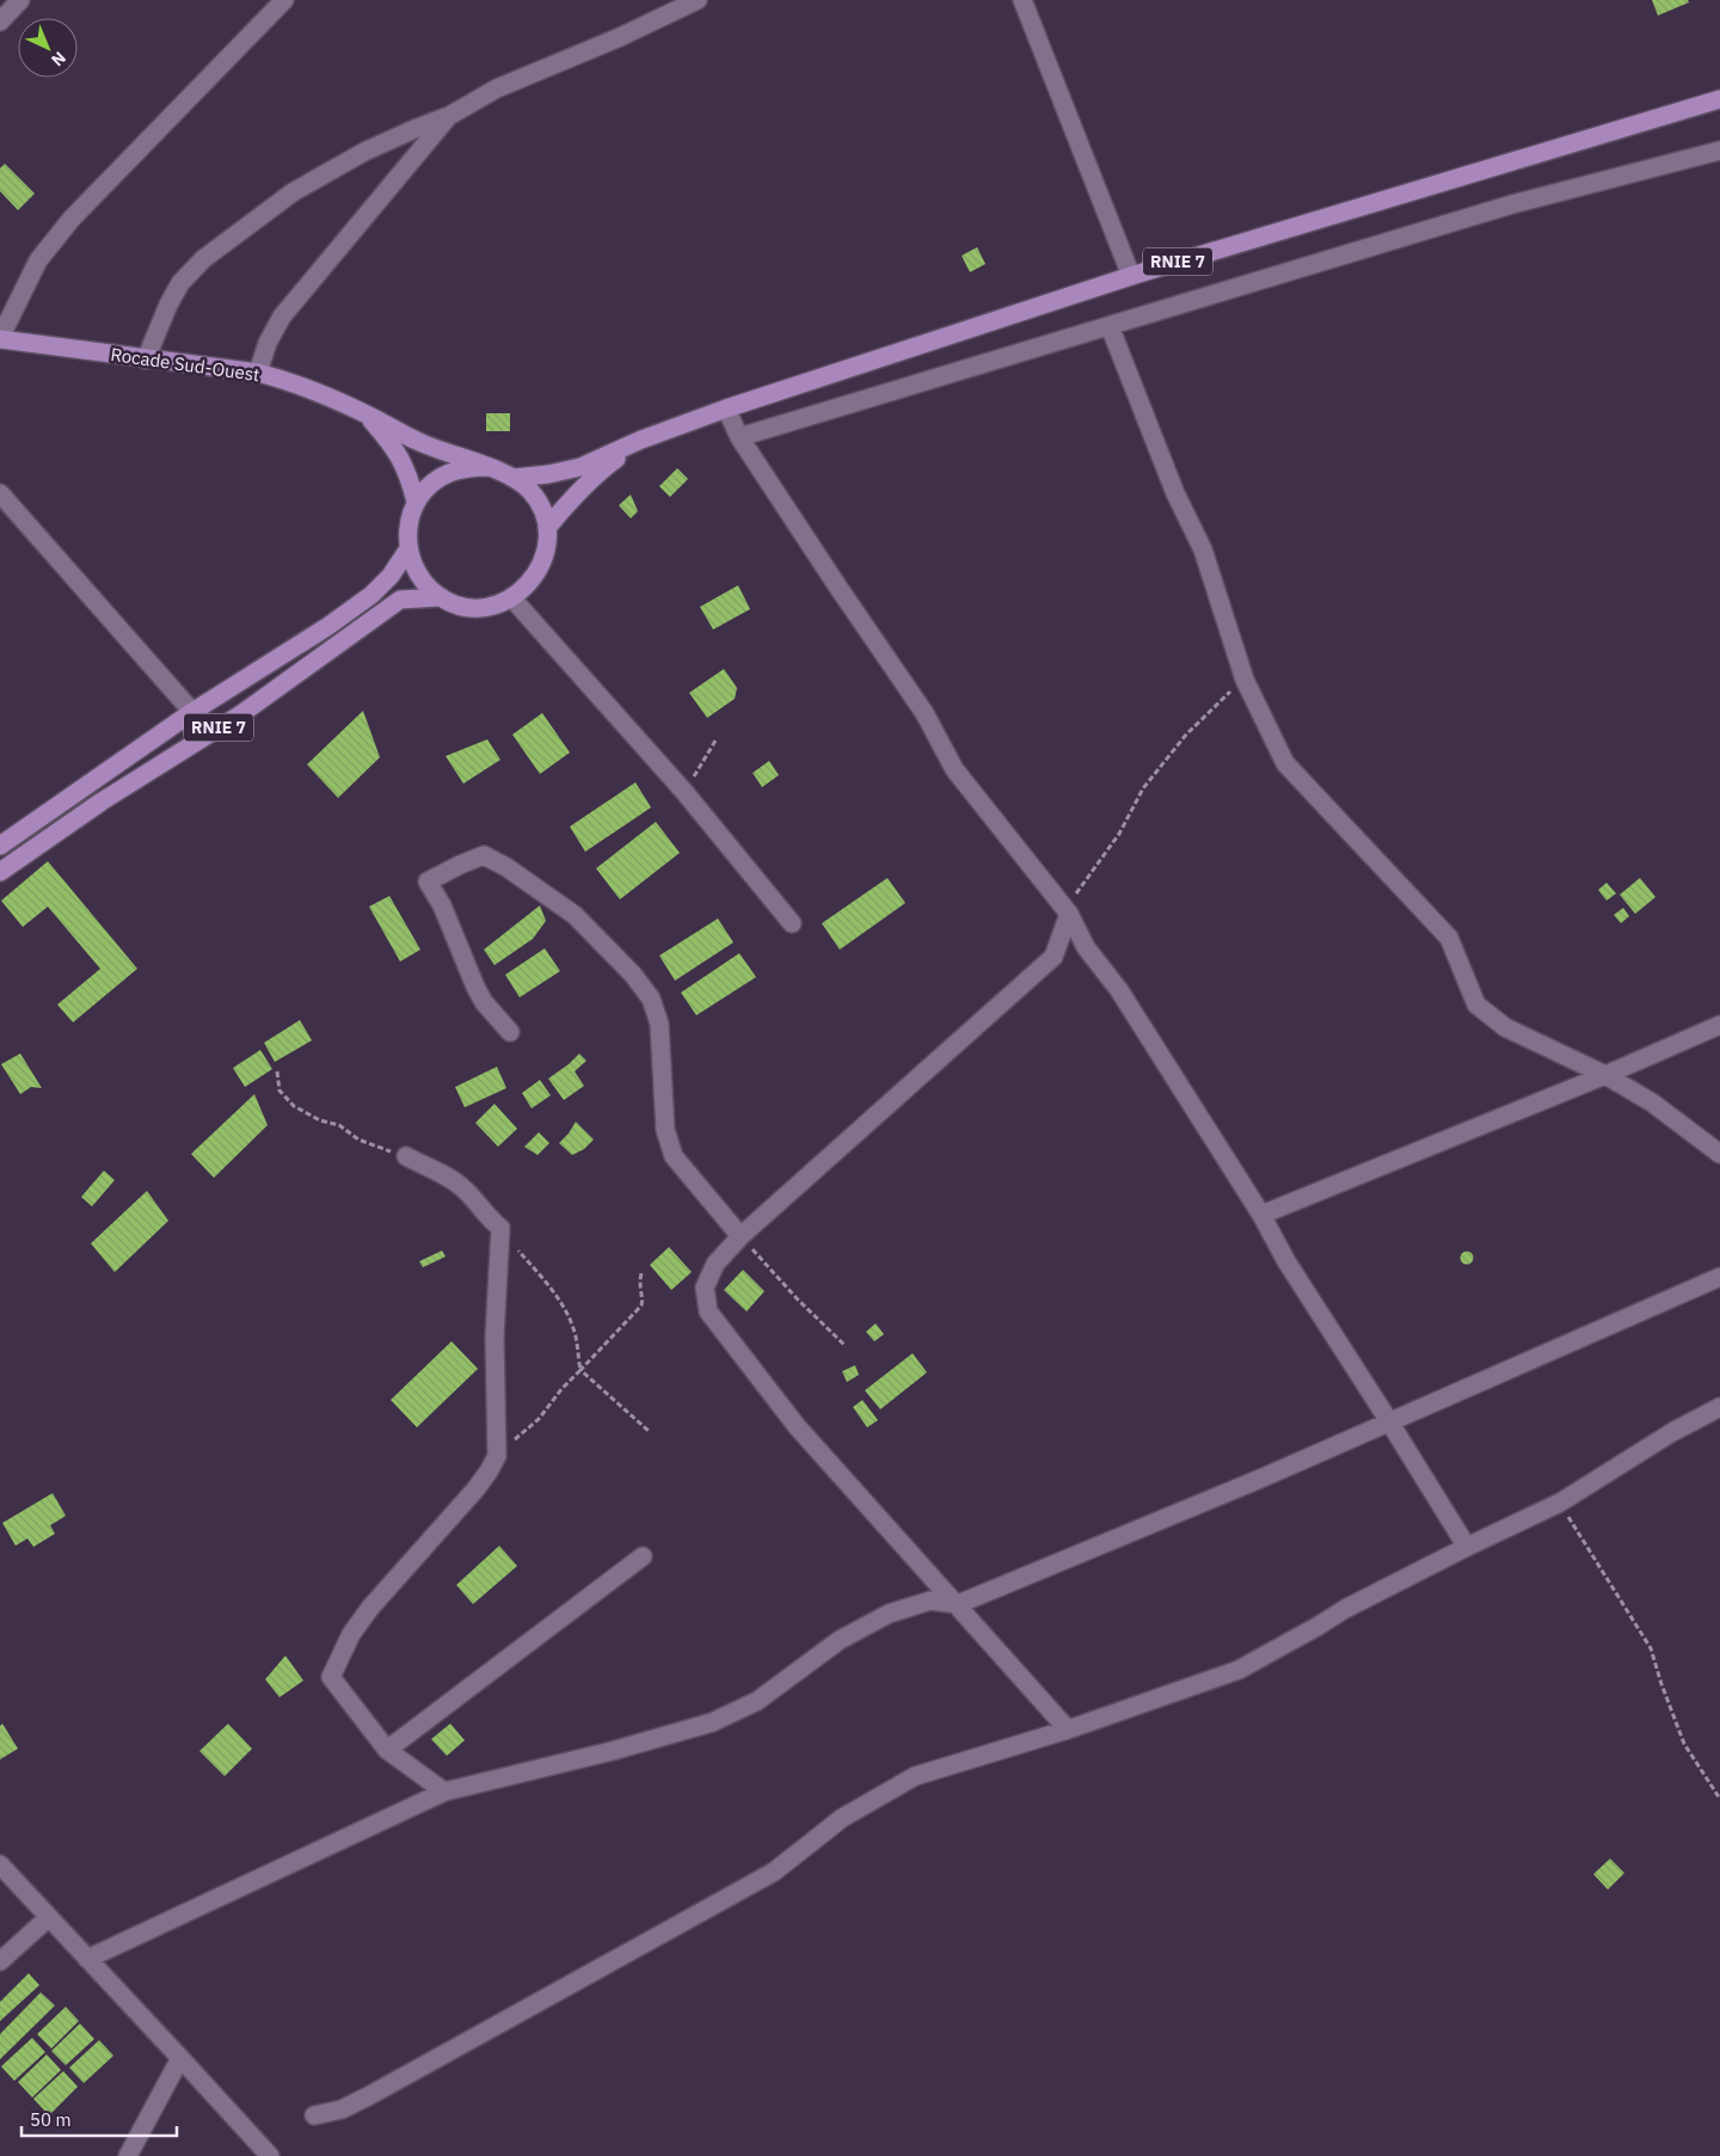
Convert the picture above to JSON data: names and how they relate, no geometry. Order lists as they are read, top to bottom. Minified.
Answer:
{"streets":{"main road":["RNIE 7","Rocade Sud-Ouest"]},"crossings":[["RNIE 7","Rocade Sud-Ouest"]],"scale_bar":"50 m","north":"bottom right"}
